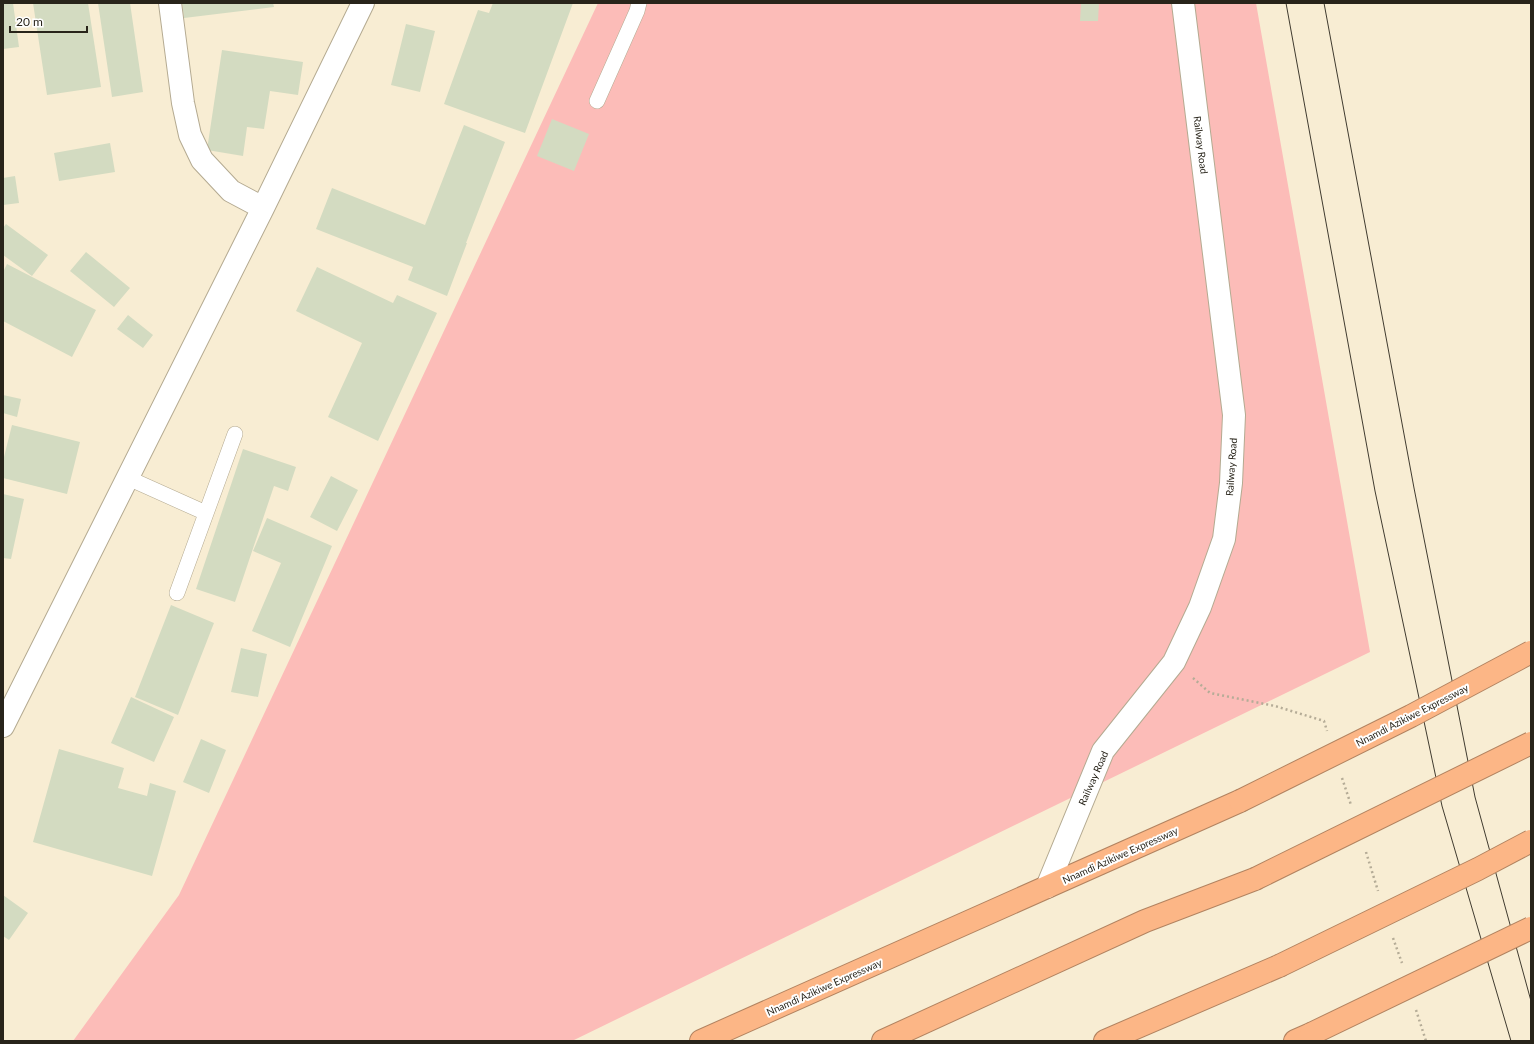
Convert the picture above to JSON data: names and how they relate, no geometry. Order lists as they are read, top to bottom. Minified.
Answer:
{"streets":{"highway":["Nnamdi Azikiwe Expressway"],"street":["Railway Road"]},"crossings":[["Railway Road","Nnamdi Azikiwe Expressway"]],"scale_bar":"20 m"}
